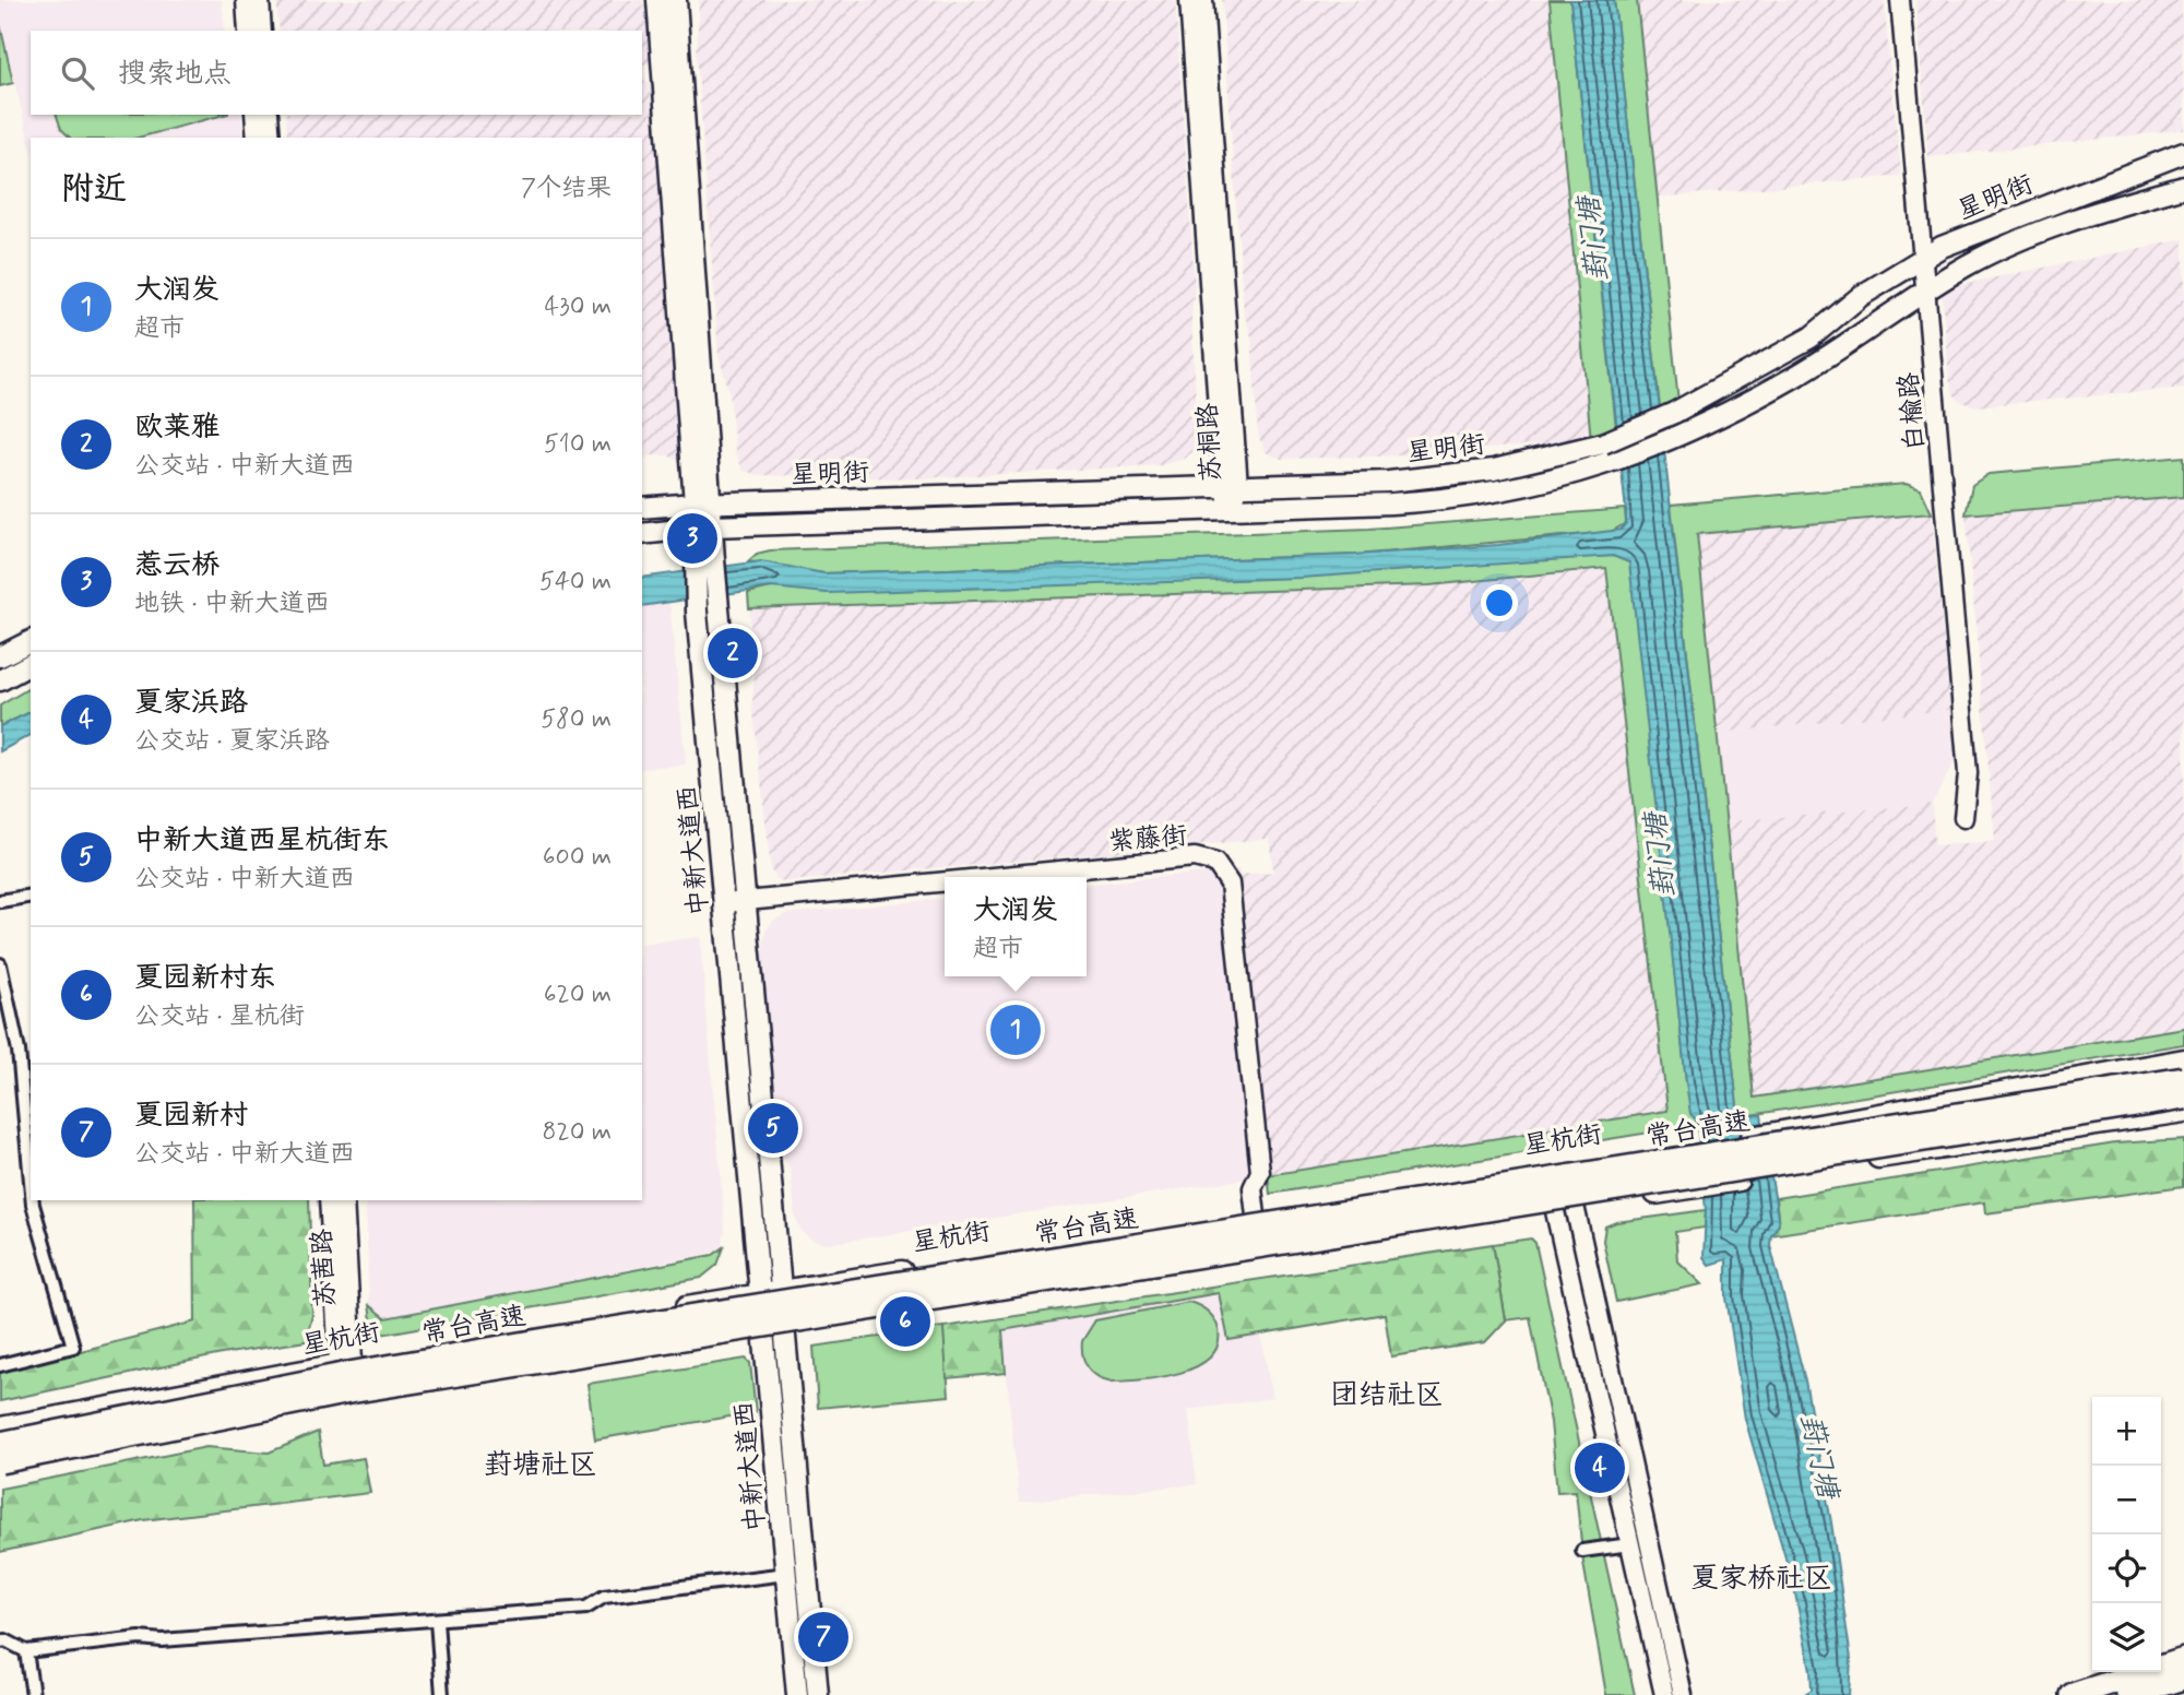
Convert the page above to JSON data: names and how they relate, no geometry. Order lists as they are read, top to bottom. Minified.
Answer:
{"streets":{"highway":["常台高速"],"main road":["星明街","白榆路","苏桐路","紫藤街","中新大道西","星杭街","苏茜路"]},"crossings":[["星明街","白榆路"],["星明街","苏桐路"],["星明街","中新大道西"],["紫藤街","中新大道西"],["紫藤街","星杭街"],["中新大道西","星杭街"],["星杭街","苏茜路"]],"districts":["团结社区","葑塘社区","夏家桥社区"],"water":["葑门塘"],"page":{"search":"搜索地点","heading":["附近","7个结果"],"list":[{"mark":"1","name":"大润发","note":"超市","value":"430 m"},{"mark":"2","name":"欧莱雅","note":"公交站 · 中新大道西","value":"510 m"},{"mark":"3","name":"惹云桥","note":"地铁 · 中新大道西","value":"540 m"},{"mark":"4","name":"夏家浜路","note":"公交站 · 夏家浜路","value":"580 m"},{"mark":"5","name":"中新大道西星杭街东","note":"公交站 · 中新大道西","value":"600 m"},{"mark":"6","name":"夏园新村东","note":"公交站 · 星杭街","value":"620 m"},{"mark":"7","name":"夏园新村","note":"公交站 · 中新大道西","value":"820 m"}],"pins":["3","2","1","5","6","4","7"],"popup":["大润发","超市"],"map_buttons":["+","−"]}}
